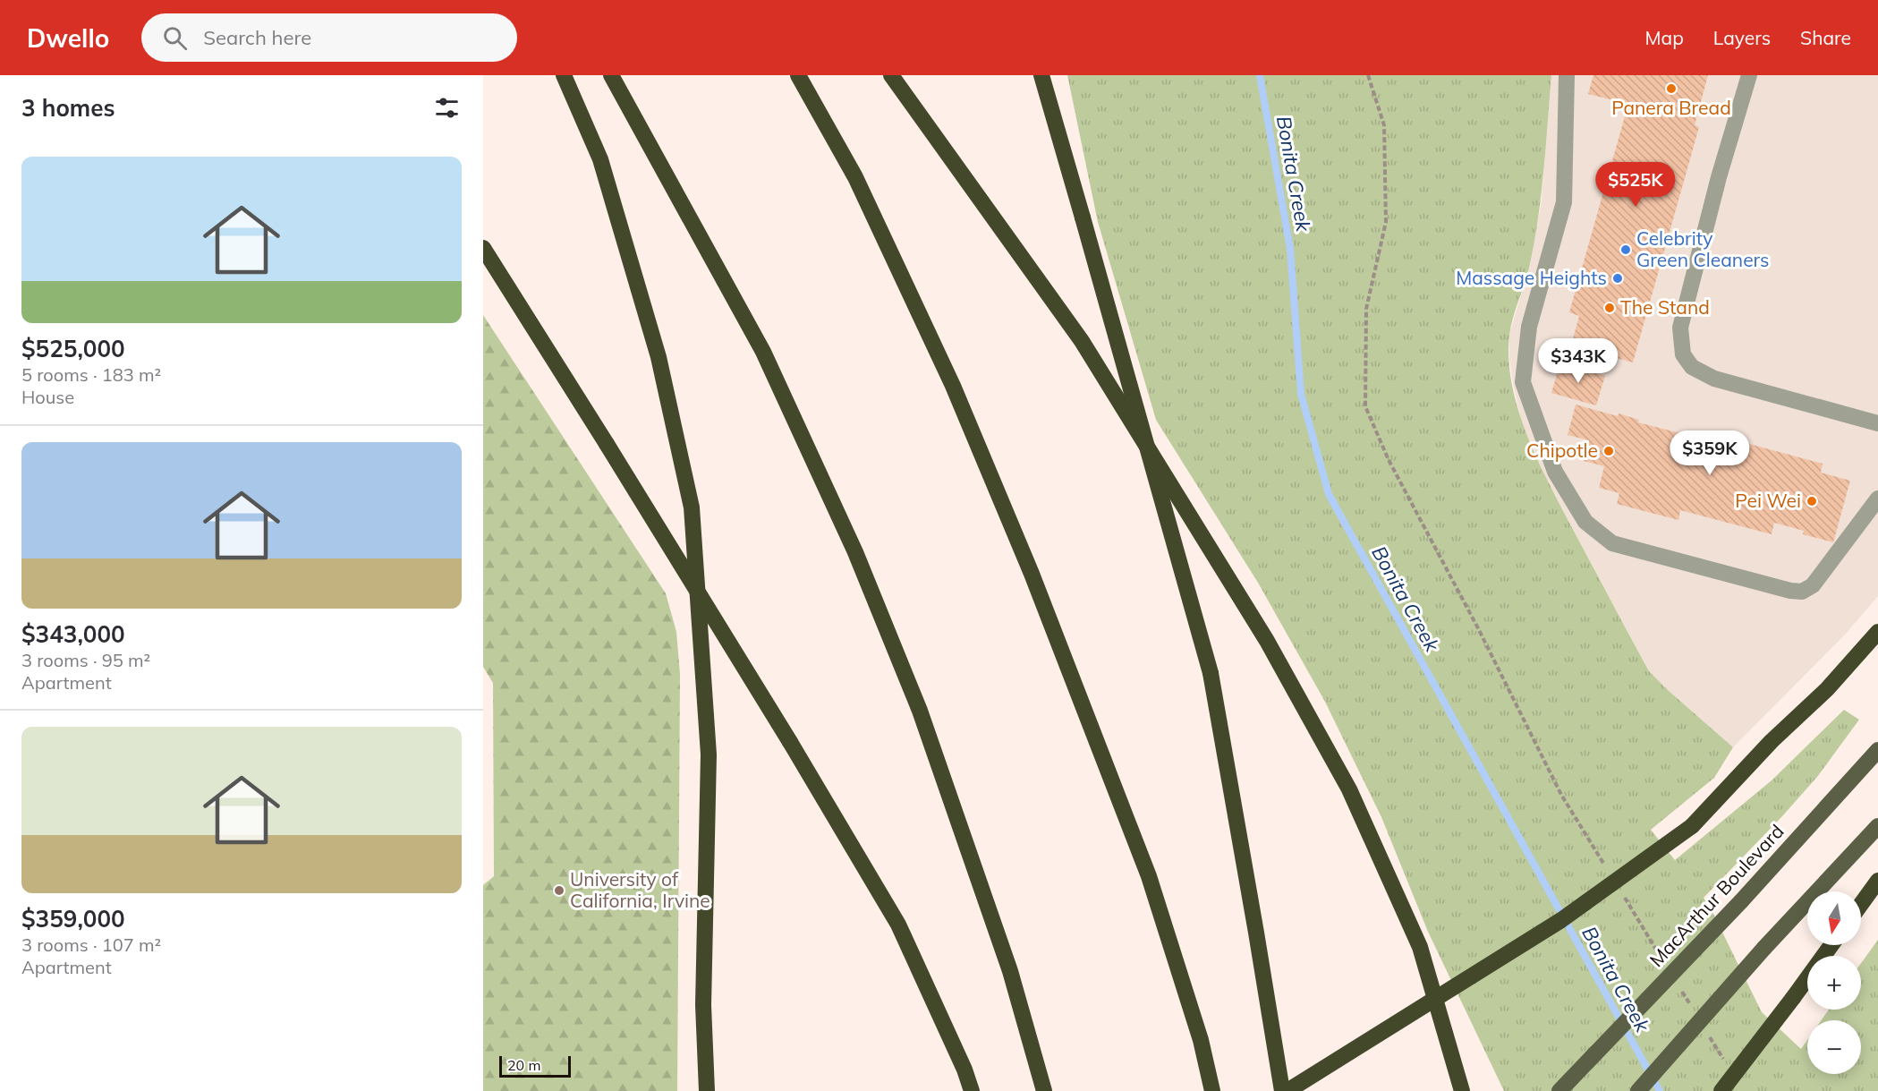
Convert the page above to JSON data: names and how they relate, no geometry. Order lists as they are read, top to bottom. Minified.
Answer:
{"streets":{"main road":["MacArthur Boulevard"]},"water":["Bonita Creek"],"places":["Panera Bread","Celebrity Green Cleaners","Massage Heights","The Stand","Chipotle","Pei Wei","University of California, Irvine"],"scale_bar":"20 m","north":"bottom","page":{"header":"Dwello","search":"Search here","nav":["Map","Layers","Share"],"heading":"3 homes","list":[{"name":"$525,000","note":"5 rooms · 183 m² · House"},{"name":"$343,000","note":"3 rooms · 95 m² · Apartment"},{"name":"$359,000","note":"3 rooms · 107 m² · Apartment"}],"price":["$525K","$343K","$359K"],"map_buttons":["+","−"],"scale":"20 m"}}
